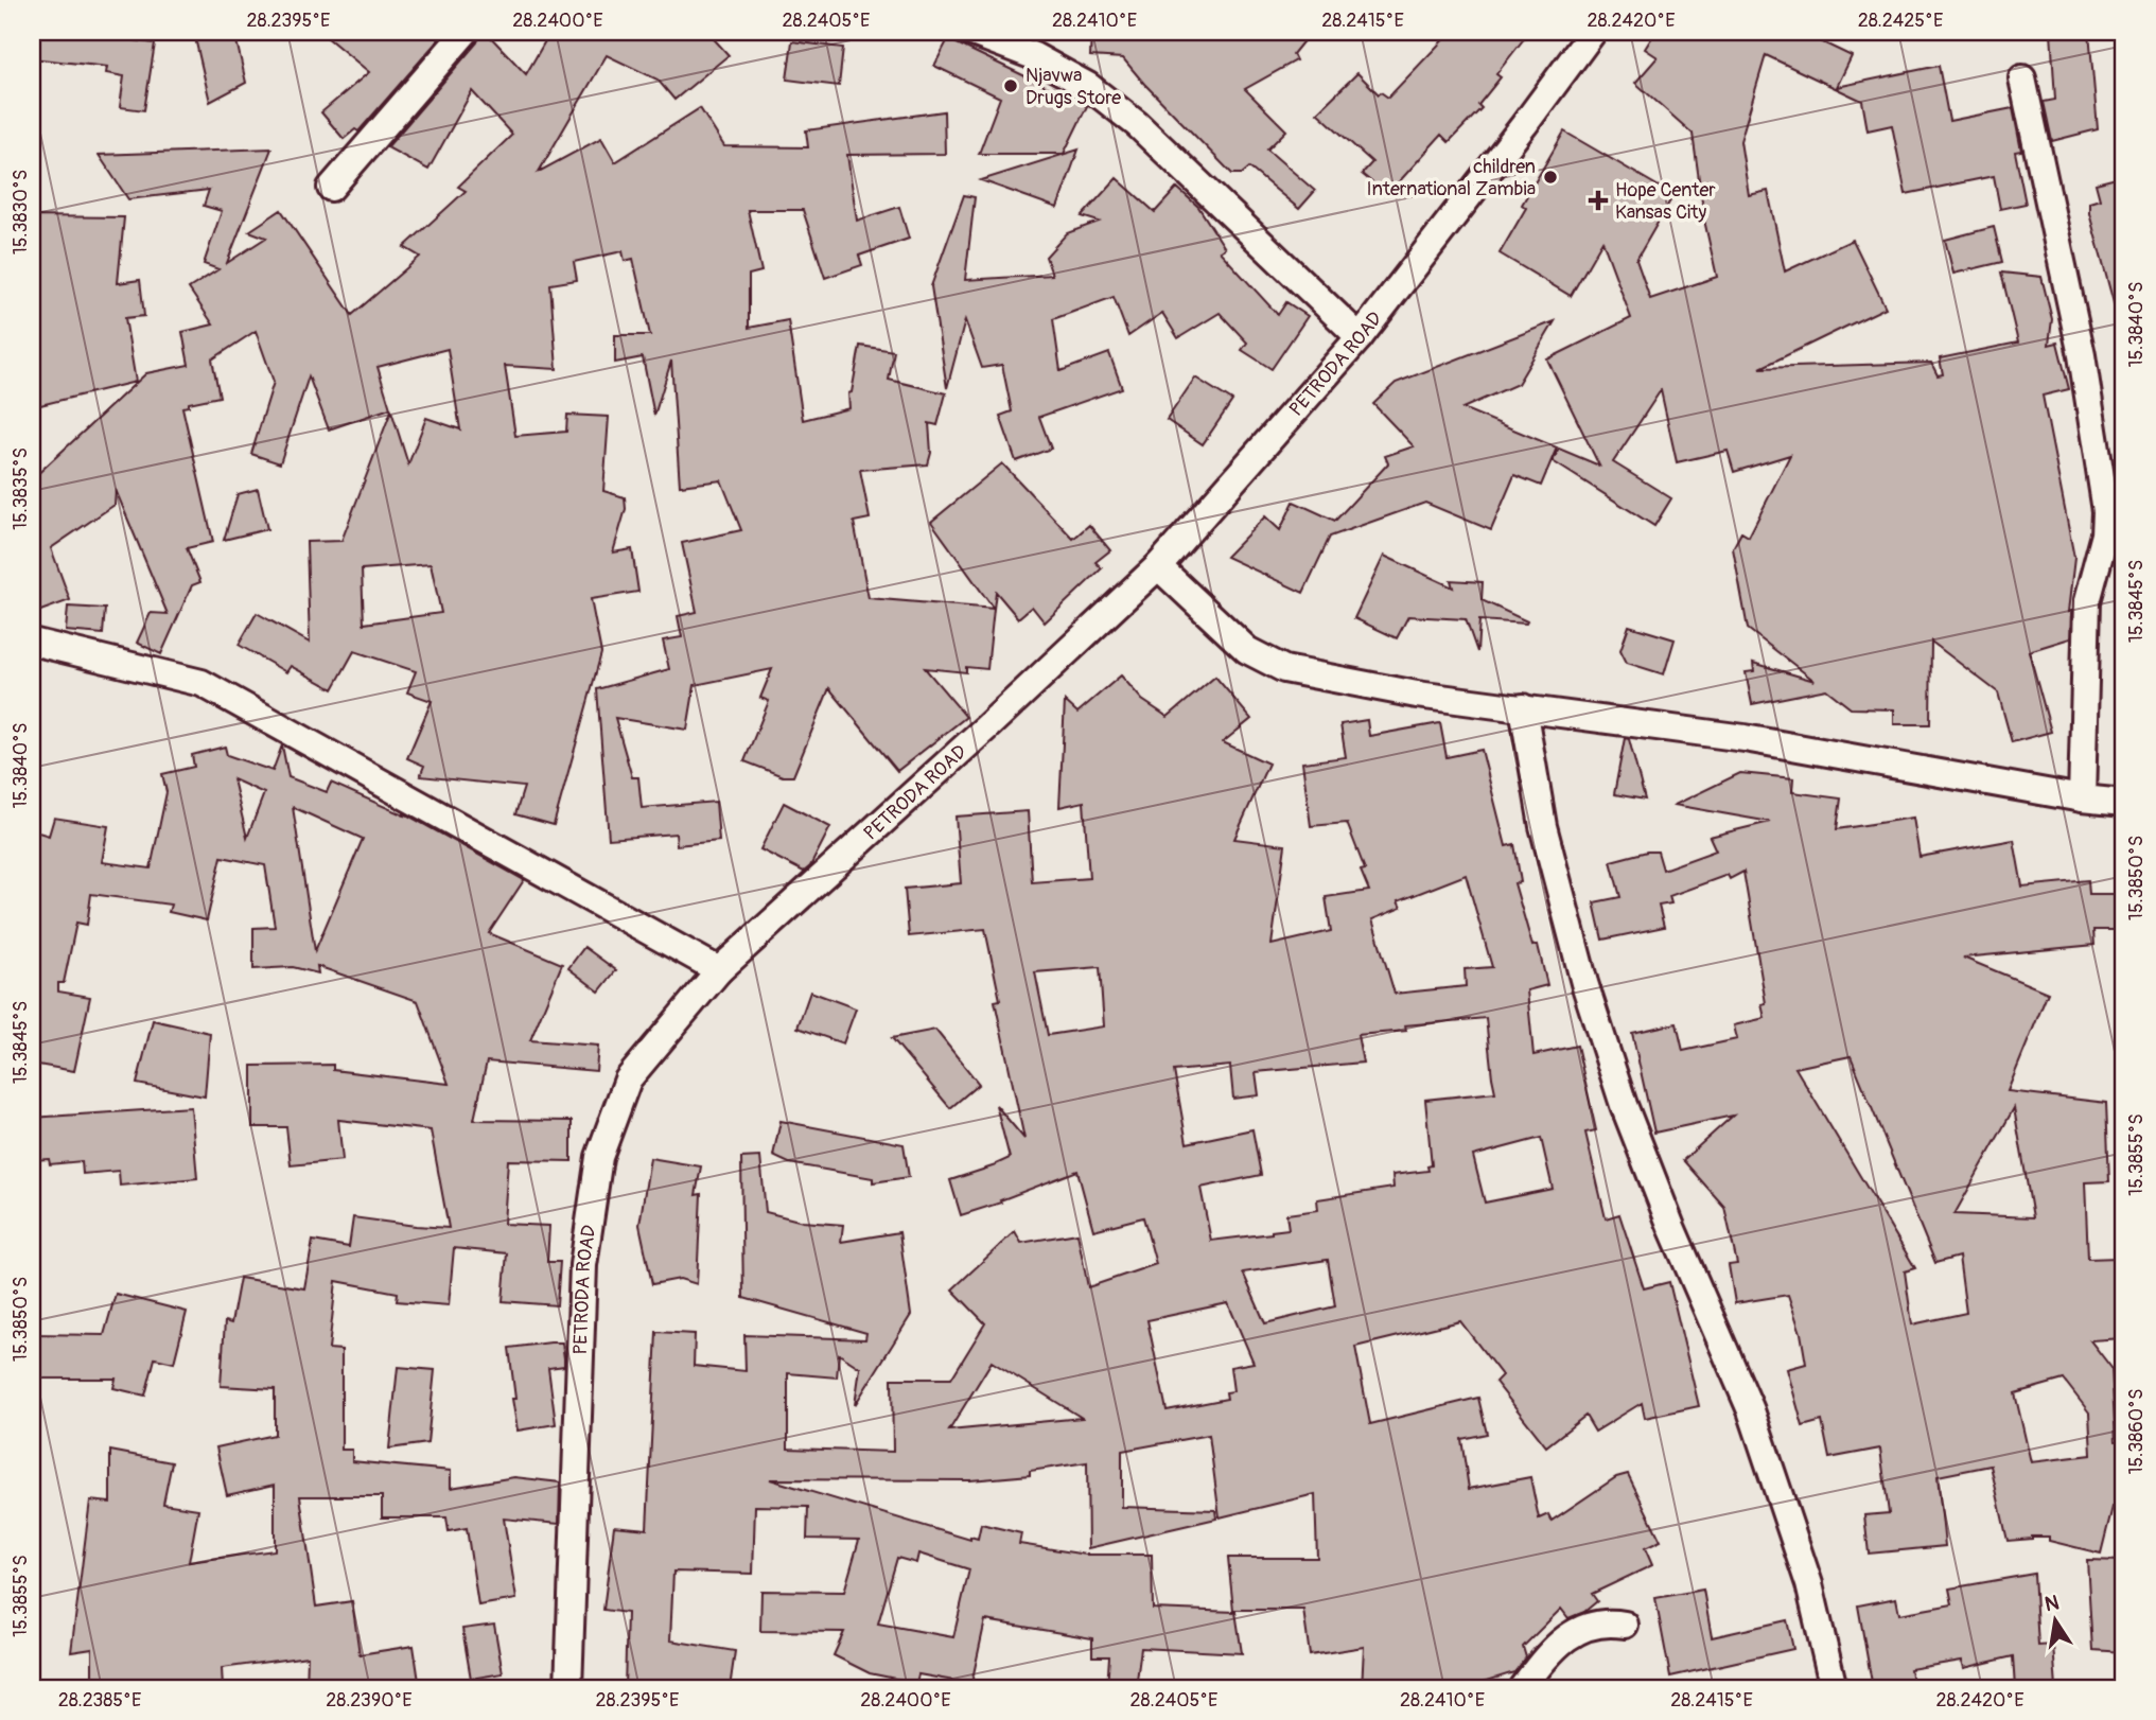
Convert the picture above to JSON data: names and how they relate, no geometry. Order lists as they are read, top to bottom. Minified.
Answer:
{"streets":{"street":["PETRODA ROAD"]},"places":{"other":["Njavwa Drugs Store","children International Zambia"],"health":["Hope Center Kansas City"]},"north":"top","coordinates":["28.2395°E","28.2400°E","28.2405°E","28.2410°E","28.2415°E","28.2420°E","28.2425°E","15.3830°S","15.3840°S","15.3835°S","15.3845°S","15.3850°S","15.3855°S","15.3860°S","28.2385°E","28.2390°E"]}
